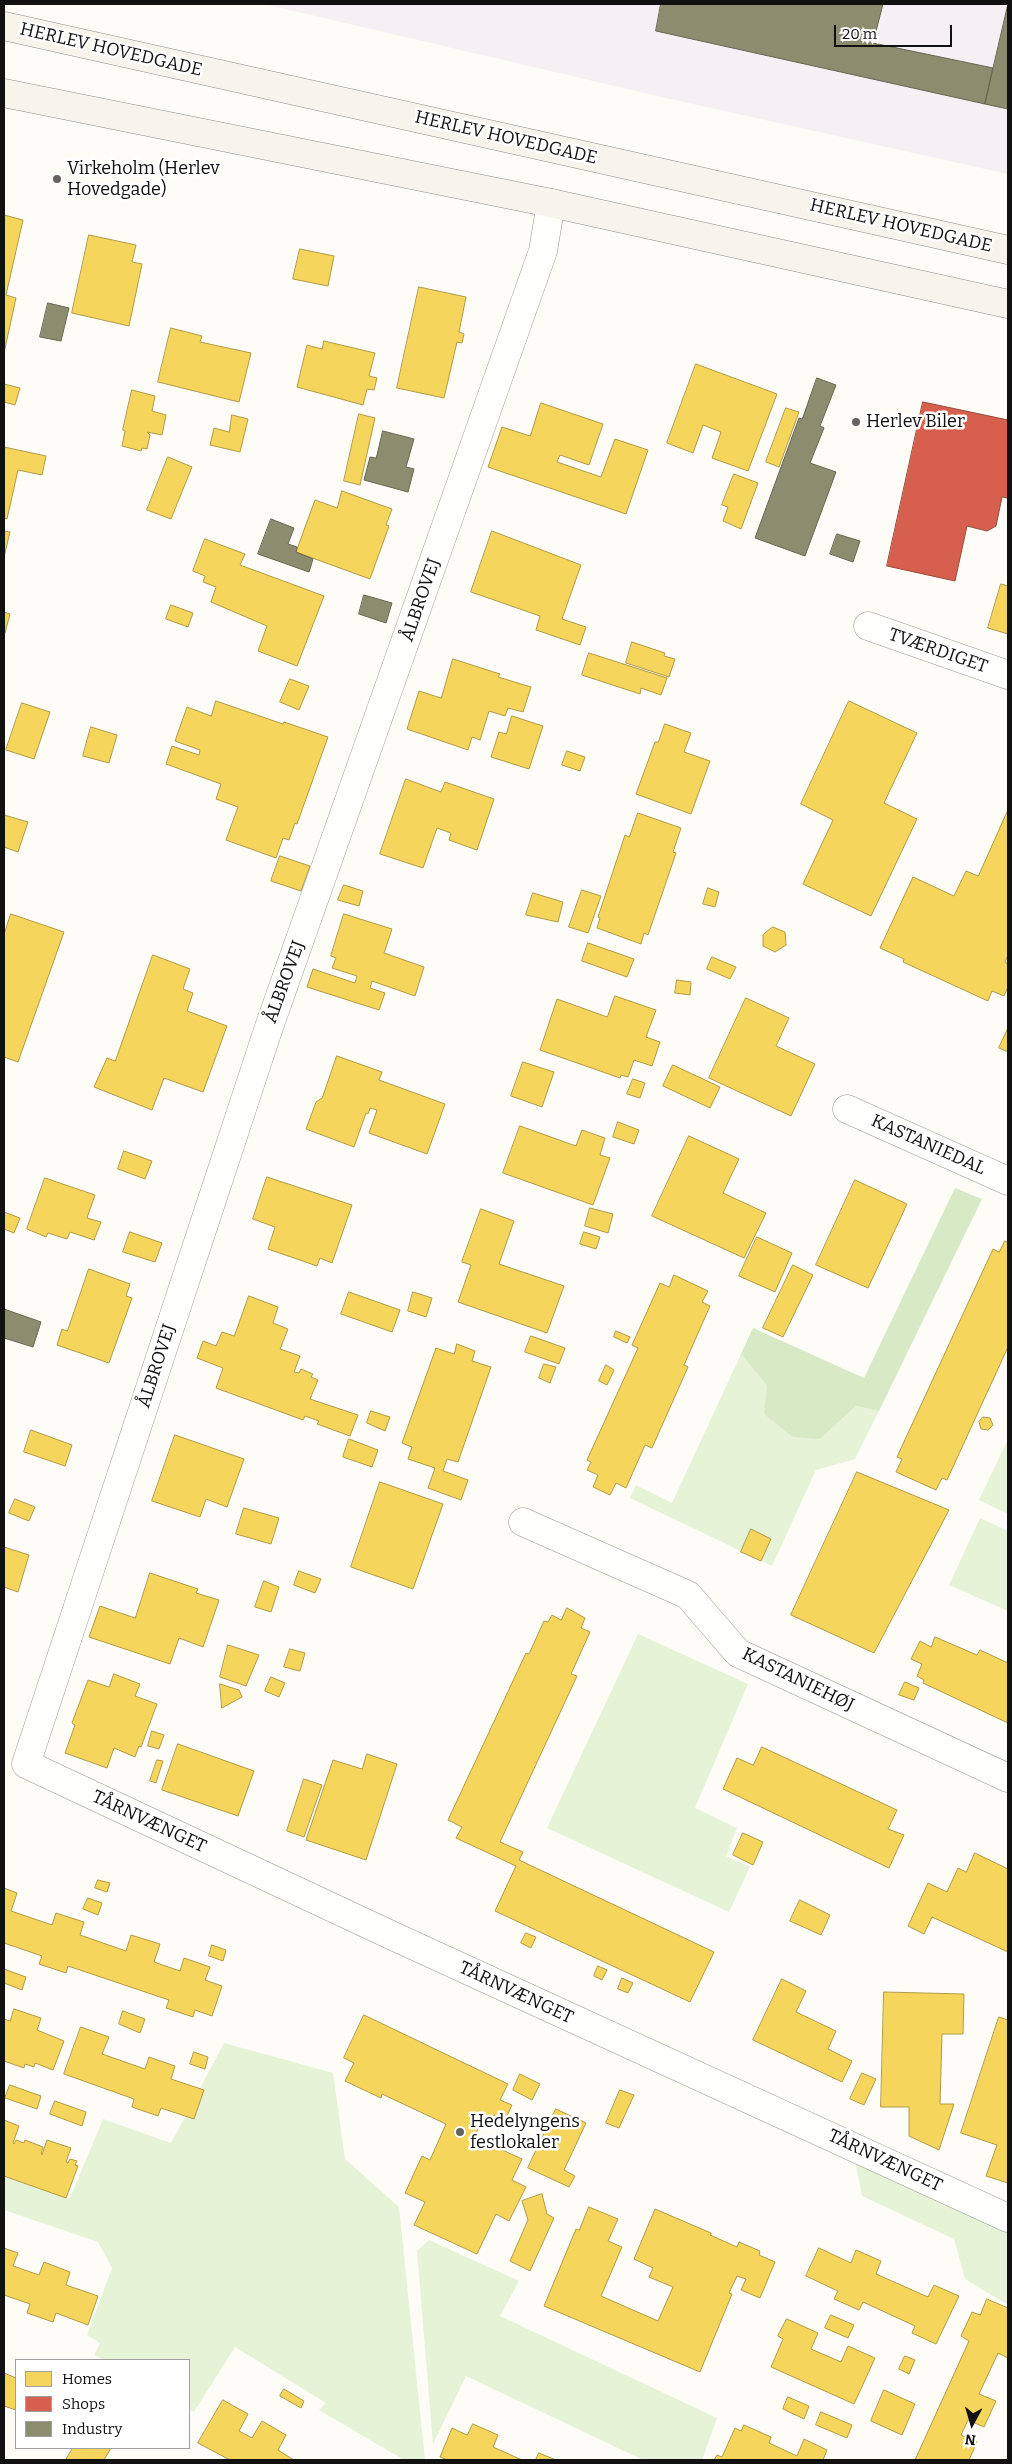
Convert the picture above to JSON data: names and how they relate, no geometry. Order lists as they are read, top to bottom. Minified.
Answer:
{"streets":{"main road":["HERLEV HOVEDGADE"],"street":["ÅLBROVEJ","TVÆRDIGET","KASTANIEDAL","KASTANIEHØJ","TÅRNVÆNGET"]},"crossings":[["ÅLBROVEJ","TÅRNVÆNGET"]],"places":["Virkeholm (Herlev Hovedgade)","Herlev Biler","Hedelyngens festlokaler"],"legend":["Homes","Shops","Industry"],"scale_bar":"20 m","north":"bottom"}
